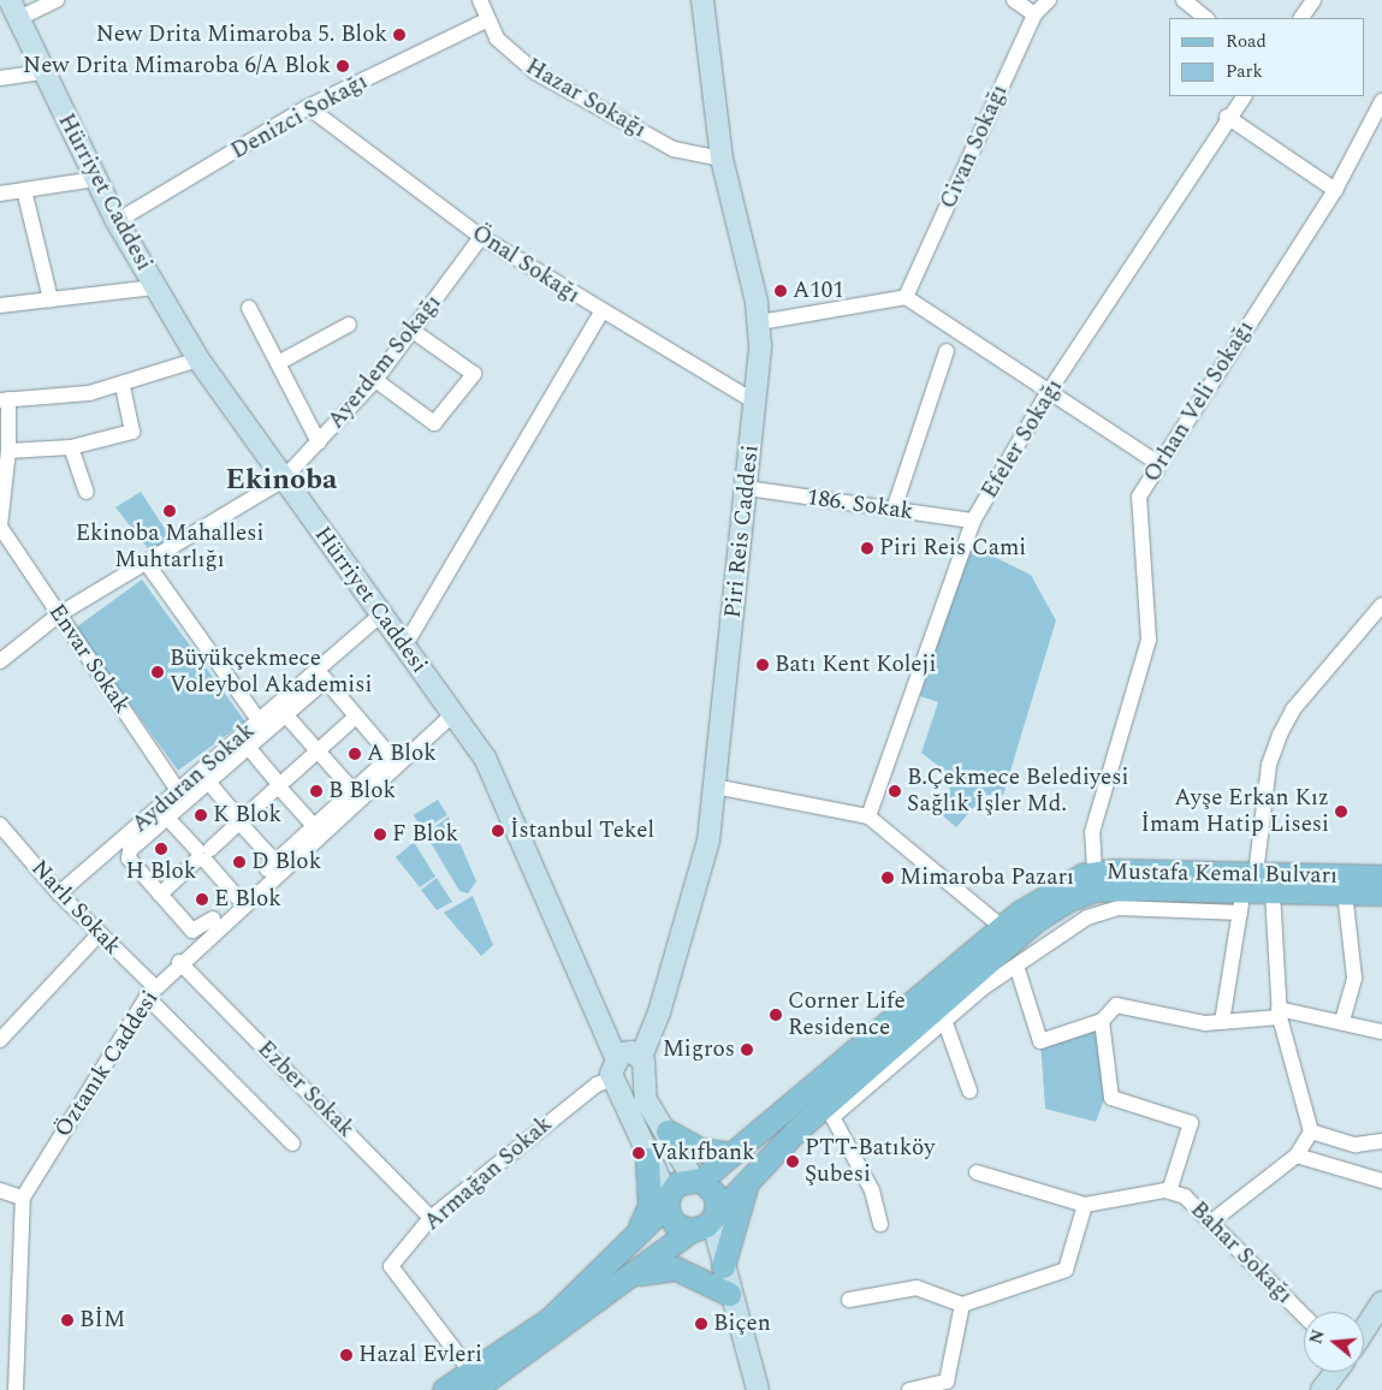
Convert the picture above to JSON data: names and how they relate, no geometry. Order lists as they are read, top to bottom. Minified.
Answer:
{"streets":{"main road":["Hürriyet Caddesi","Piri Reis Caddesi","Mustafa Kemal Bulvarı"],"street":["Hazar Sokağı","Denizci Sokağı","Civan Sokağı","Önal Sokağı","Ayerdem Sokağı","Orhan Veli Sokağı","Efeler Sokağı","186. Sokak","Envar Sokak","Ayduran Sokak","Narlı Sokak","Öztanık Caddesi","Ezber Sokak","Armağan Sokak","Bahar Sokağı"]},"crossings":[["Hazar Sokağı","Denizci Sokağı"],["Hazar Sokağı","Piri Reis Caddesi"],["Denizci Sokağı","Hürriyet Caddesi"],["Denizci Sokağı","Önal Sokağı"],["Hürriyet Caddesi","Ayerdem Sokağı"],["Hürriyet Caddesi","Ayduran Sokak"],["Hürriyet Caddesi","Öztanık Caddesi"],["Önal Sokağı","Ayerdem Sokağı"],["Önal Sokağı","Piri Reis Caddesi"],["Ayerdem Sokağı","Envar Sokak"],["Orhan Veli Sokağı","Mustafa Kemal Bulvarı"],["Efeler Sokağı","186. Sokak"],["186. Sokak","Piri Reis Caddesi"],["Envar Sokak","Ayduran Sokak"],["Ayduran Sokak","Narlı Sokak"],["Narlı Sokak","Öztanık Caddesi"],["Öztanık Caddesi","Ezber Sokak"],["Ezber Sokak","Armağan Sokak"]],"districts":["Ekinoba"],"places":["New Drita Mimaroba 5. Blok","New Drita Mimaroba 6/A Blok","A101","Ekinoba Mahallesi Muhtarlığı","Piri Reis Cami","Batı Kent Koleji","Büyükçekmece Voleybol Akademisi","A Blok","B Blok","B.Çekmece Belediyesi Sağlık İşler Md.","Ayşe Erkan Kız İmam Hatip Lisesi","K Blok","İstanbul Tekel","F Blok","H Blok","D Blok","Mimaroba Pazarı","E Blok","Corner Life Residence","Migros","Vakıfbank","PTT-Batıköy Şubesi","BİM","Biçen","Hazal Evleri"],"legend":["Road","Park"],"north":"left"}
